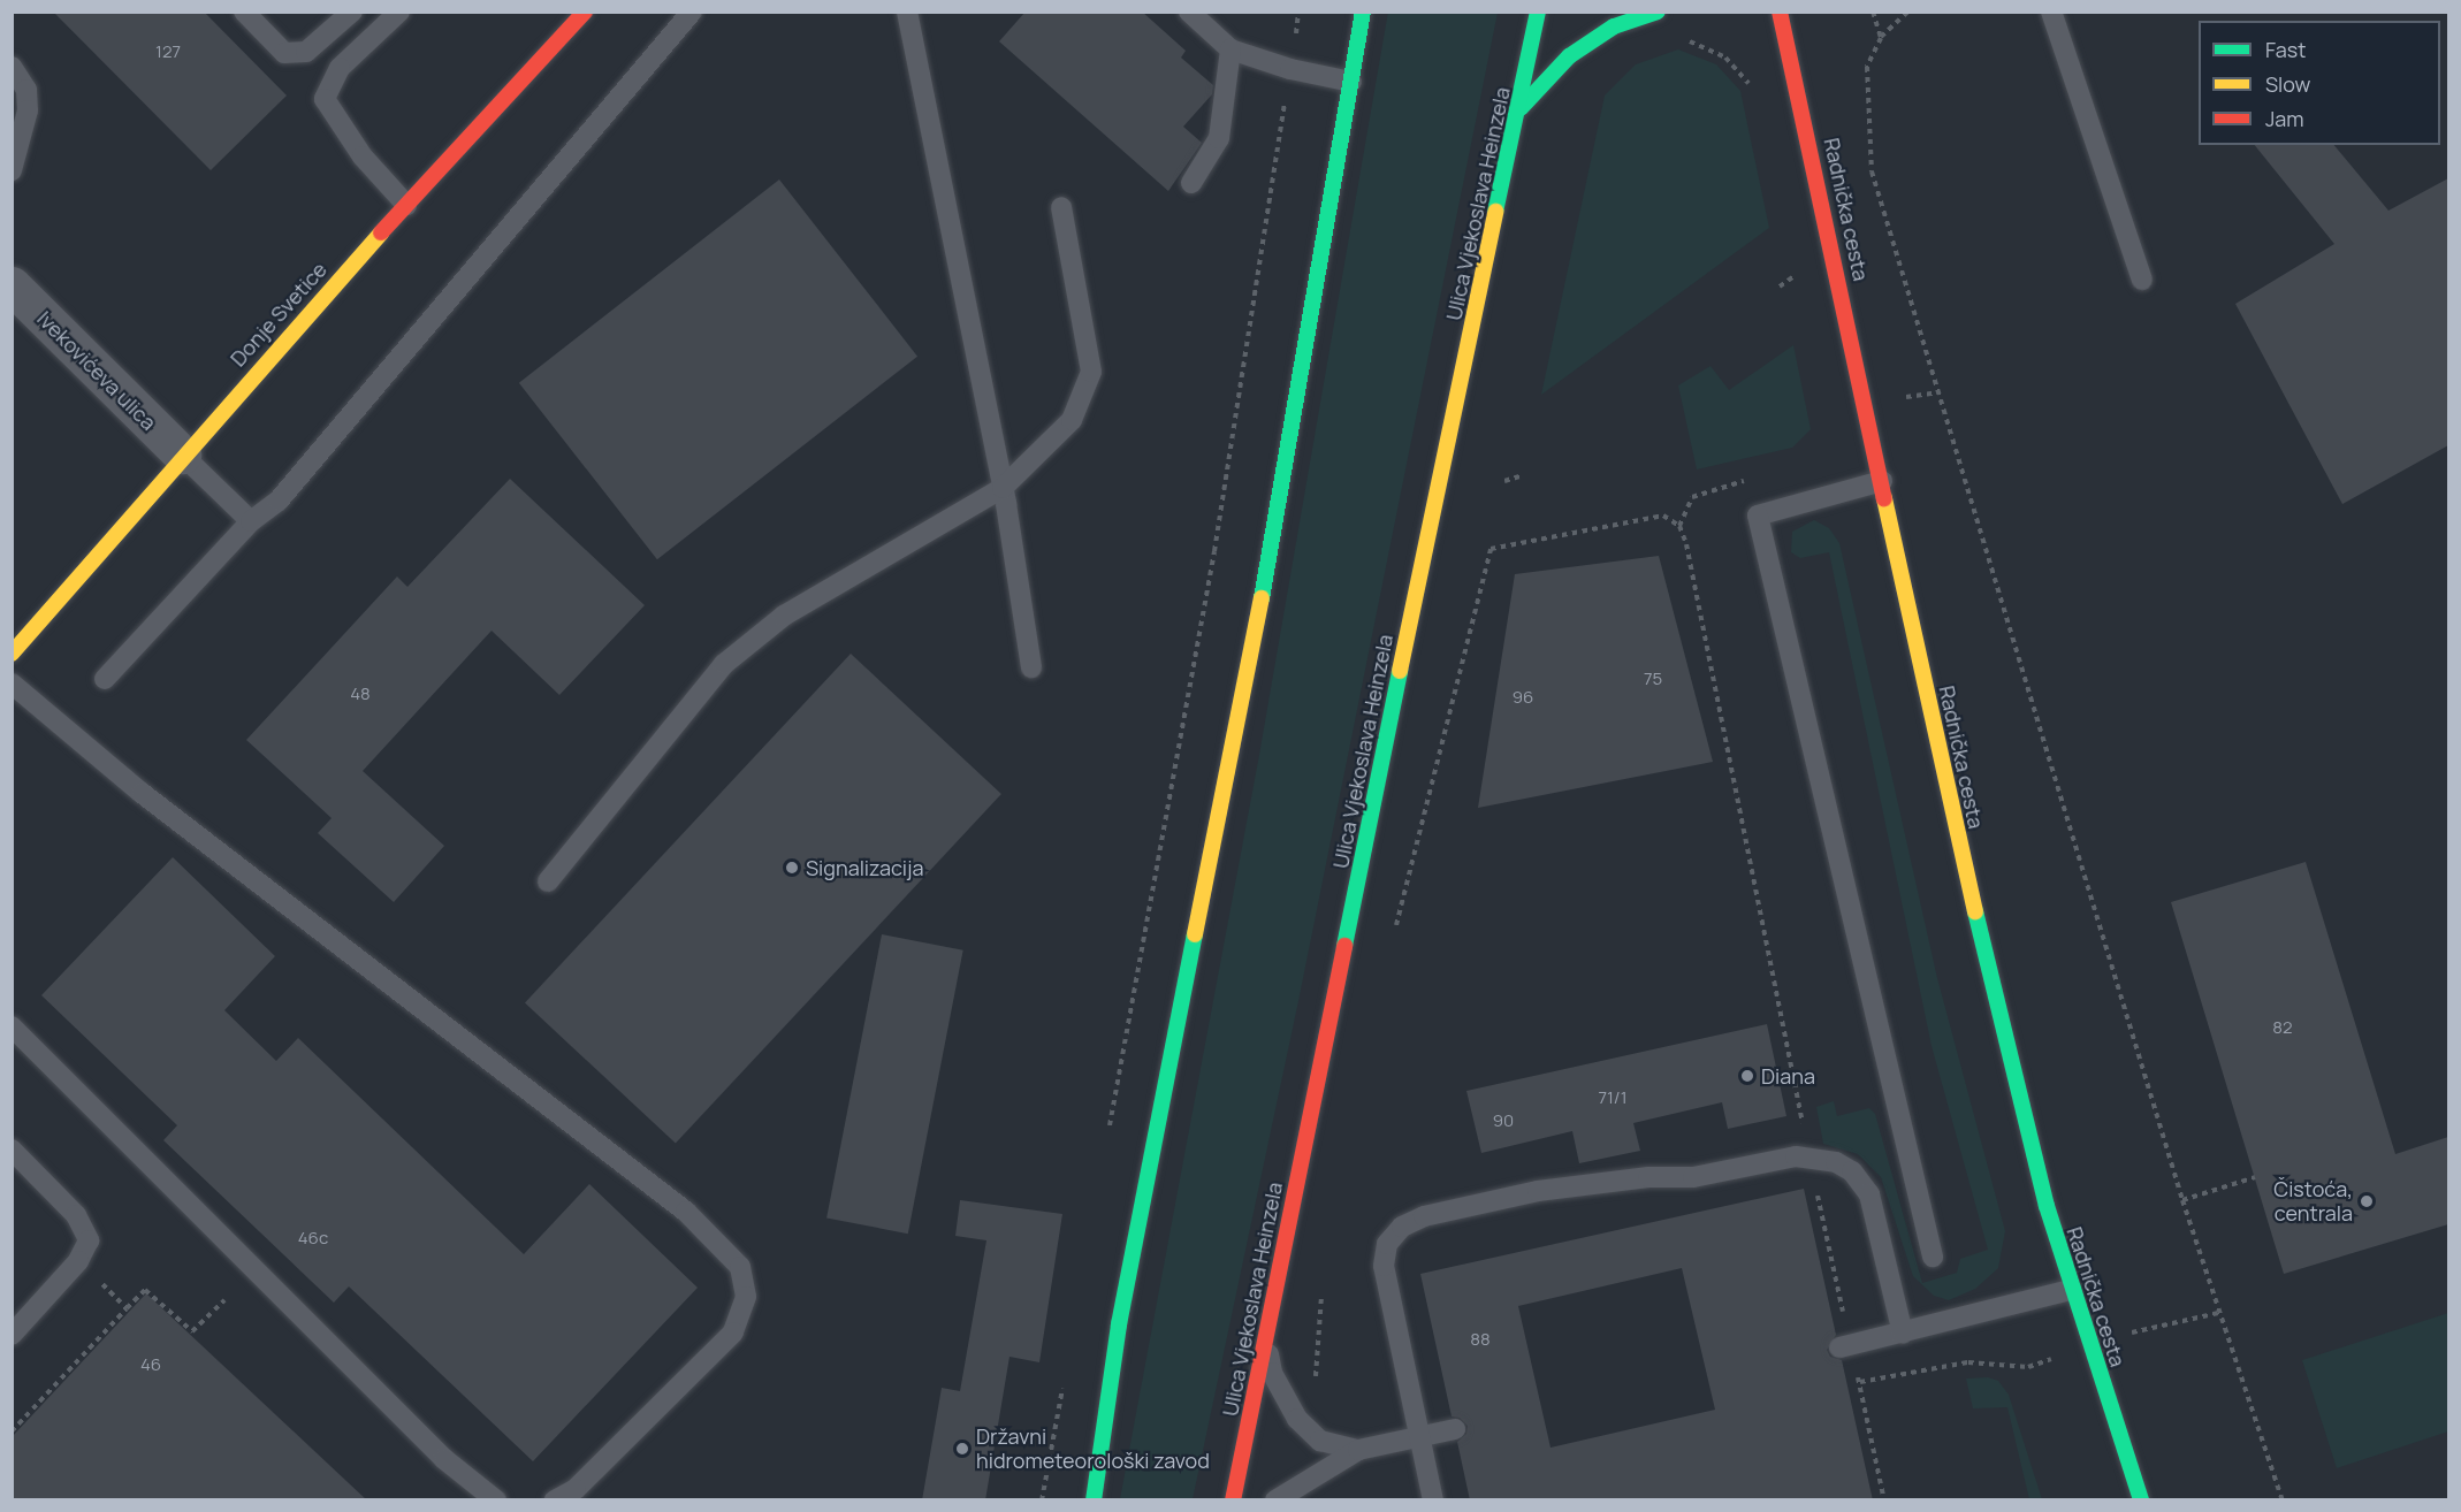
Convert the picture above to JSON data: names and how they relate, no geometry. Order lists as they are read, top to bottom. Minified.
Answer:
{"streets":{"main road":["Ulica Vjekoslava Heinzela","Radnička cesta","Donje Svetice"],"street":["Ivekovićeva ulica"]},"crossings":[["Donje Svetice","Ivekovićeva ulica"]],"places":["Signalizacija","Diana","Čistoća, centrala","Državni hidrometeorološki zavod"],"house_numbers":["127","75","48","96","82","71/1","90","46c","88","46"],"legend":["Fast","Slow","Jam"]}
